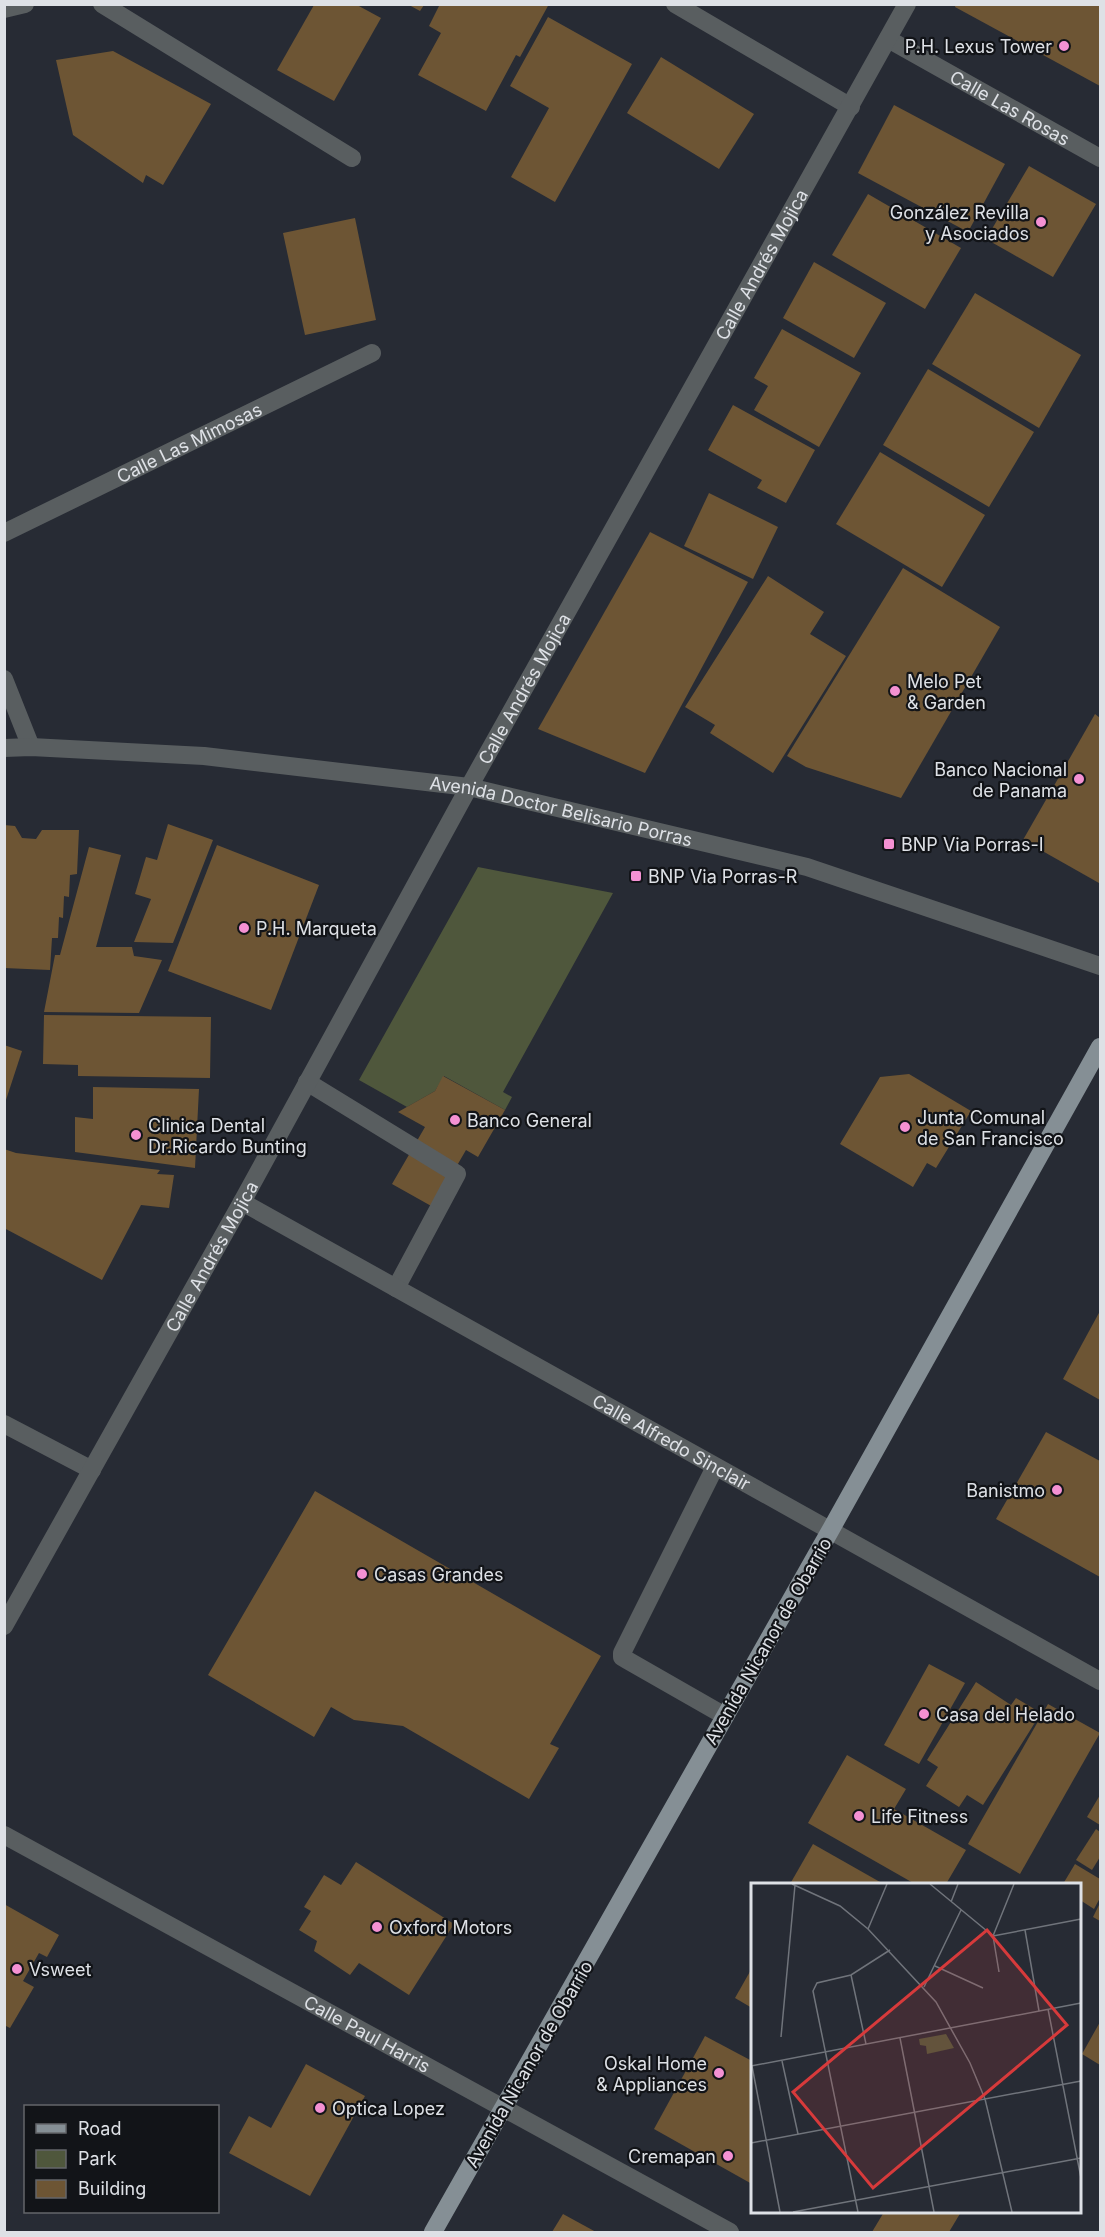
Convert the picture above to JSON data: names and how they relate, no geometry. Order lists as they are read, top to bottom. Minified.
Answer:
{"streets":{"main road":["Avenida Nicanor de Obarrio"],"street":["Calle Las Rosas","Calle Andrés Mojica","Calle Las Mimosas","Avenida Doctor Belisario Porras","Calle Alfredo Sinclair","Calle Paul Harris"]},"crossings":[["Calle Las Rosas","Calle Andrés Mojica"],["Calle Andrés Mojica","Avenida Doctor Belisario Porras"],["Calle Andrés Mojica","Calle Alfredo Sinclair"],["Calle Alfredo Sinclair","Avenida Nicanor de Obarrio"],["Avenida Nicanor de Obarrio","Calle Paul Harris"]],"places":{"other":["P.H. Lexus Tower","González Revilla y Asociados","Melo Pet & Garden","Banco Nacional de Panama","P.H. Marqueta","Banco General","Junta Comunal de San Francisco","Clinica Dental Dr.Ricardo Bunting","Banistmo","Casas Grandes","Casa del Helado","Life Fitness","Oxford Motors","Vsweet","Oskal Home & Appliances","Optica Lopez","Cremapan"],"transit":["BNP Via Porras-I","BNP Via Porras-R"]},"legend":["Road","Park","Building"]}
